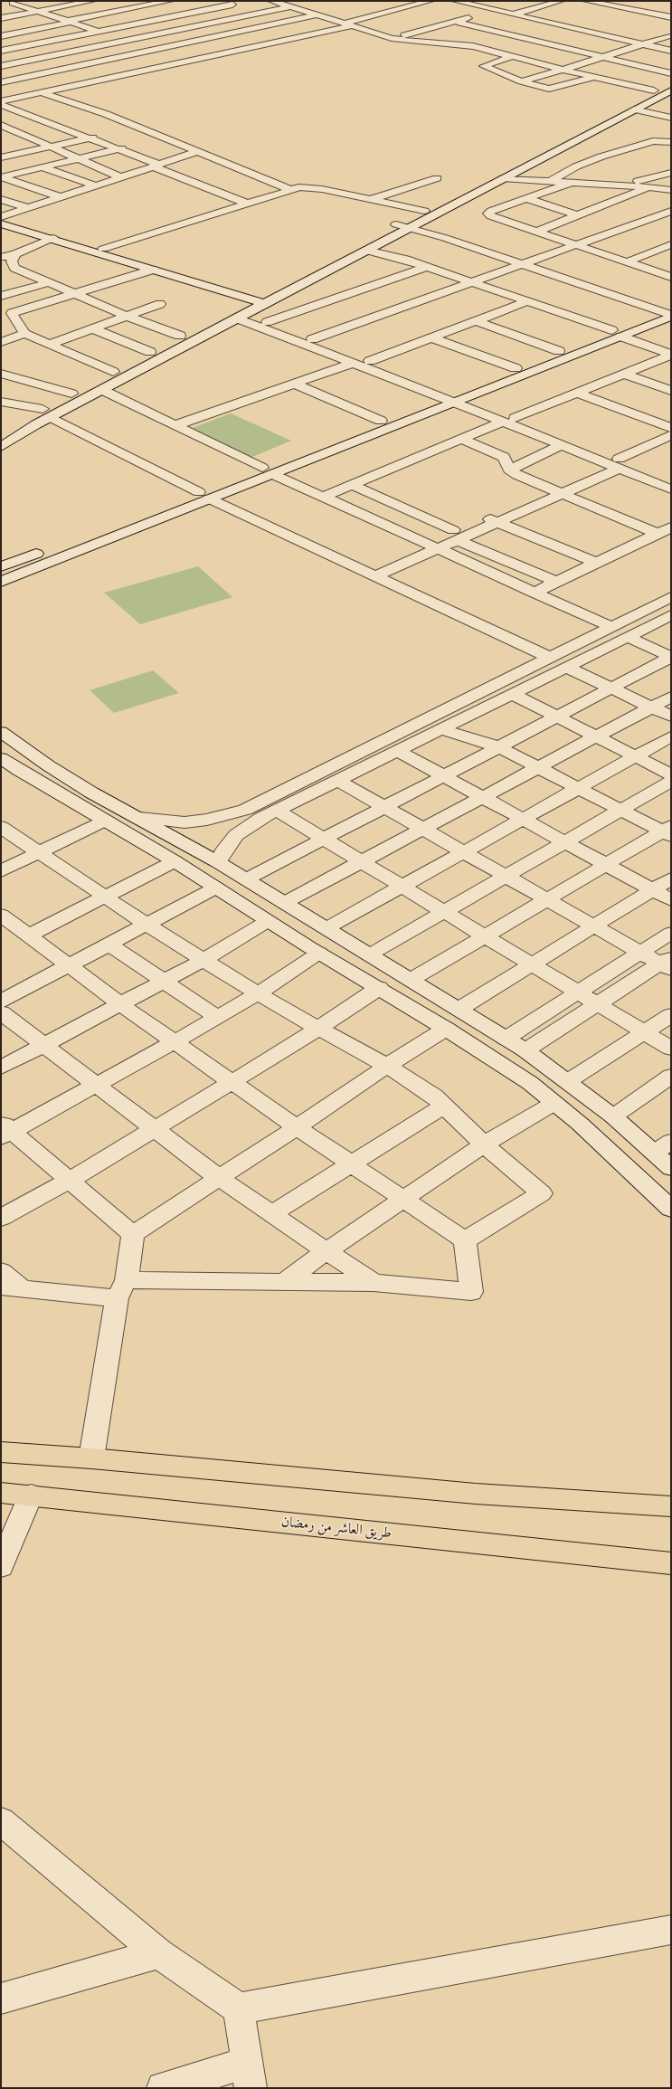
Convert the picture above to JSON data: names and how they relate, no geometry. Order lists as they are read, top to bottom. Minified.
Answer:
{"streets":{"main road":["طريق العاشر من رمضان"]}}
